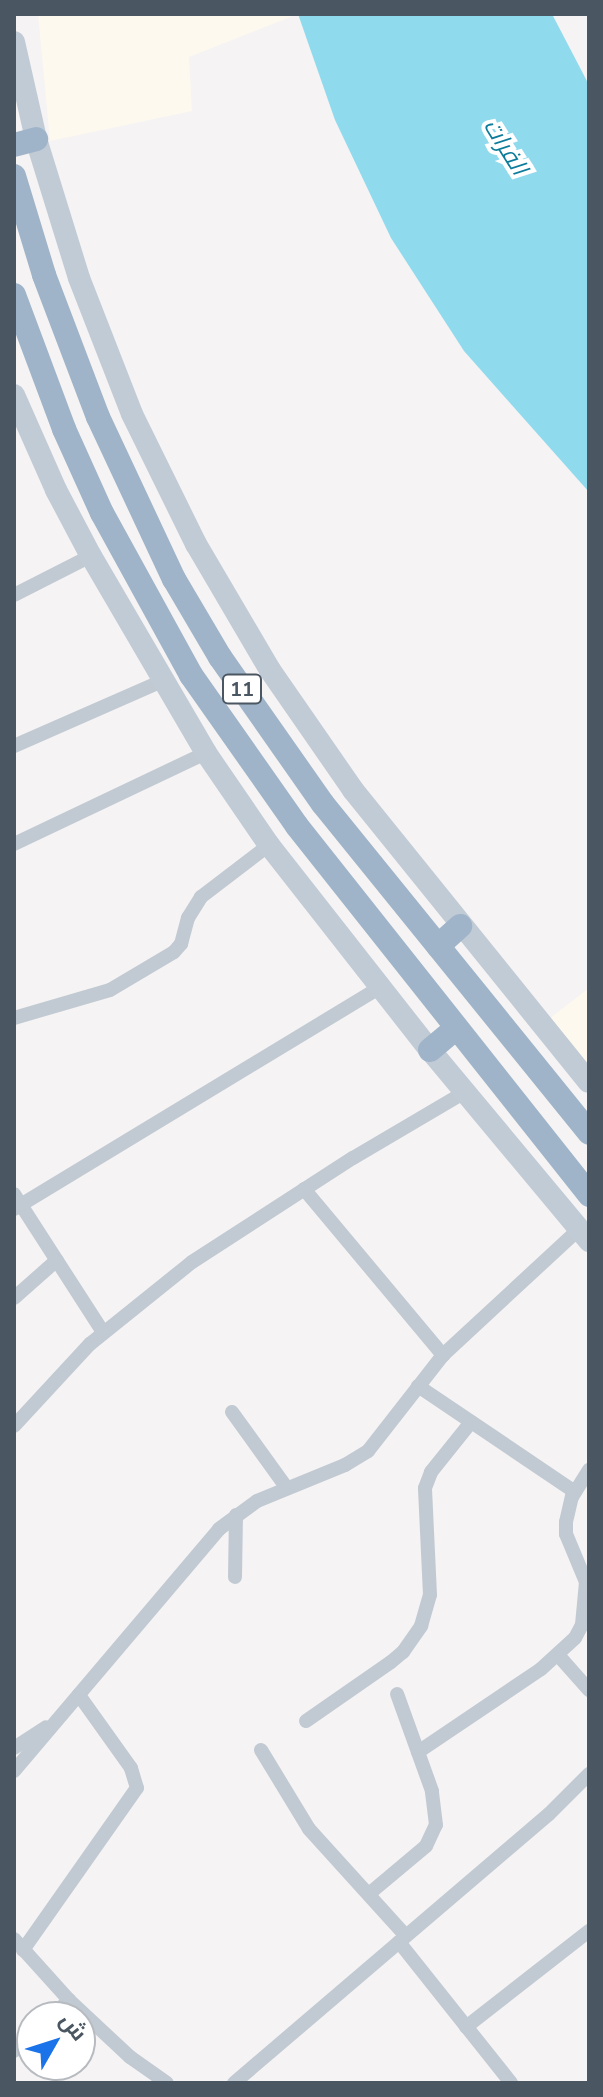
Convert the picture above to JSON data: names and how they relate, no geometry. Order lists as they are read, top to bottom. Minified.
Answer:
{"streets":{"highway":["11"]},"water":["الفرات"],"north":"top right"}
